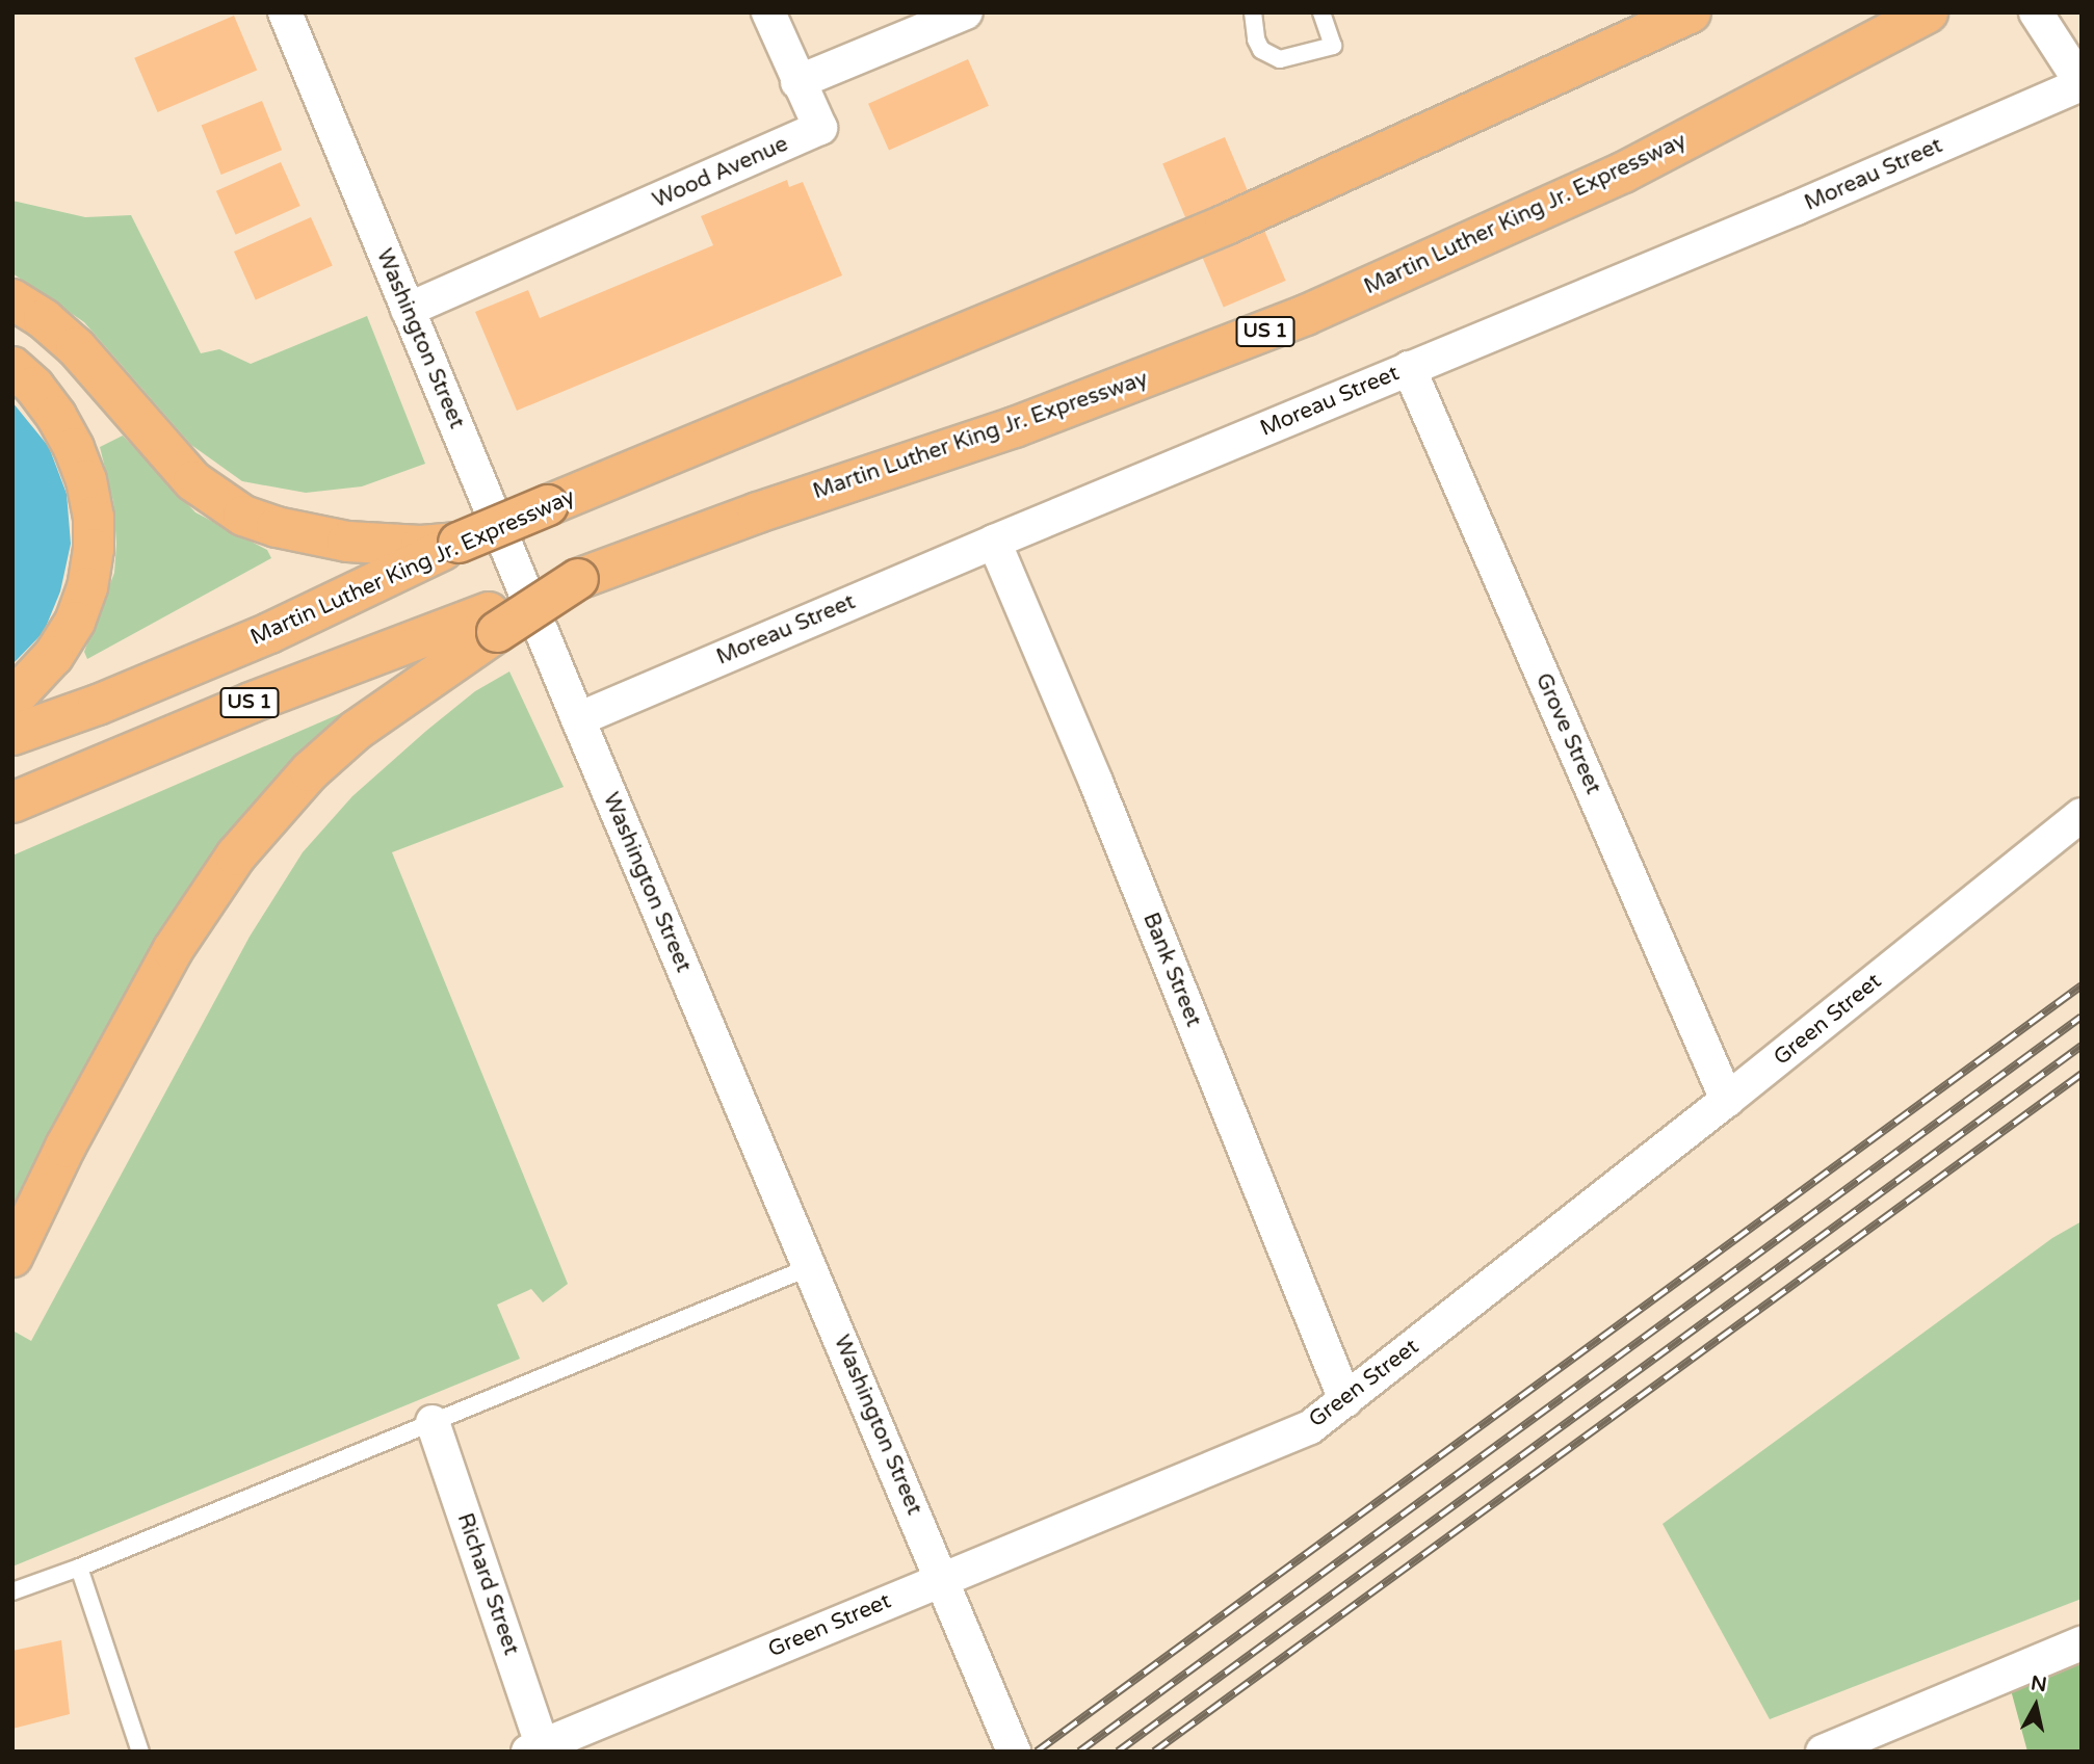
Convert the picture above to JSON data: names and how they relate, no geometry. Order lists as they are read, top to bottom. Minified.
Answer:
{"streets":{"highway":["Martin Luther King Jr. Expressway","US 1"],"street":["Wood Avenue","Moreau Street","Washington Street","Grove Street","Bank Street","Green Street","Richard Street"]},"crossings":[["Wood Avenue","Washington Street"],["Moreau Street","Washington Street"],["Moreau Street","Grove Street"],["Moreau Street","Bank Street"],["Martin Luther King Jr. Expressway","US 1"],["Washington Street","Green Street"],["Grove Street","Green Street"],["Bank Street","Green Street"],["Green Street","Richard Street"]],"north":"top"}
